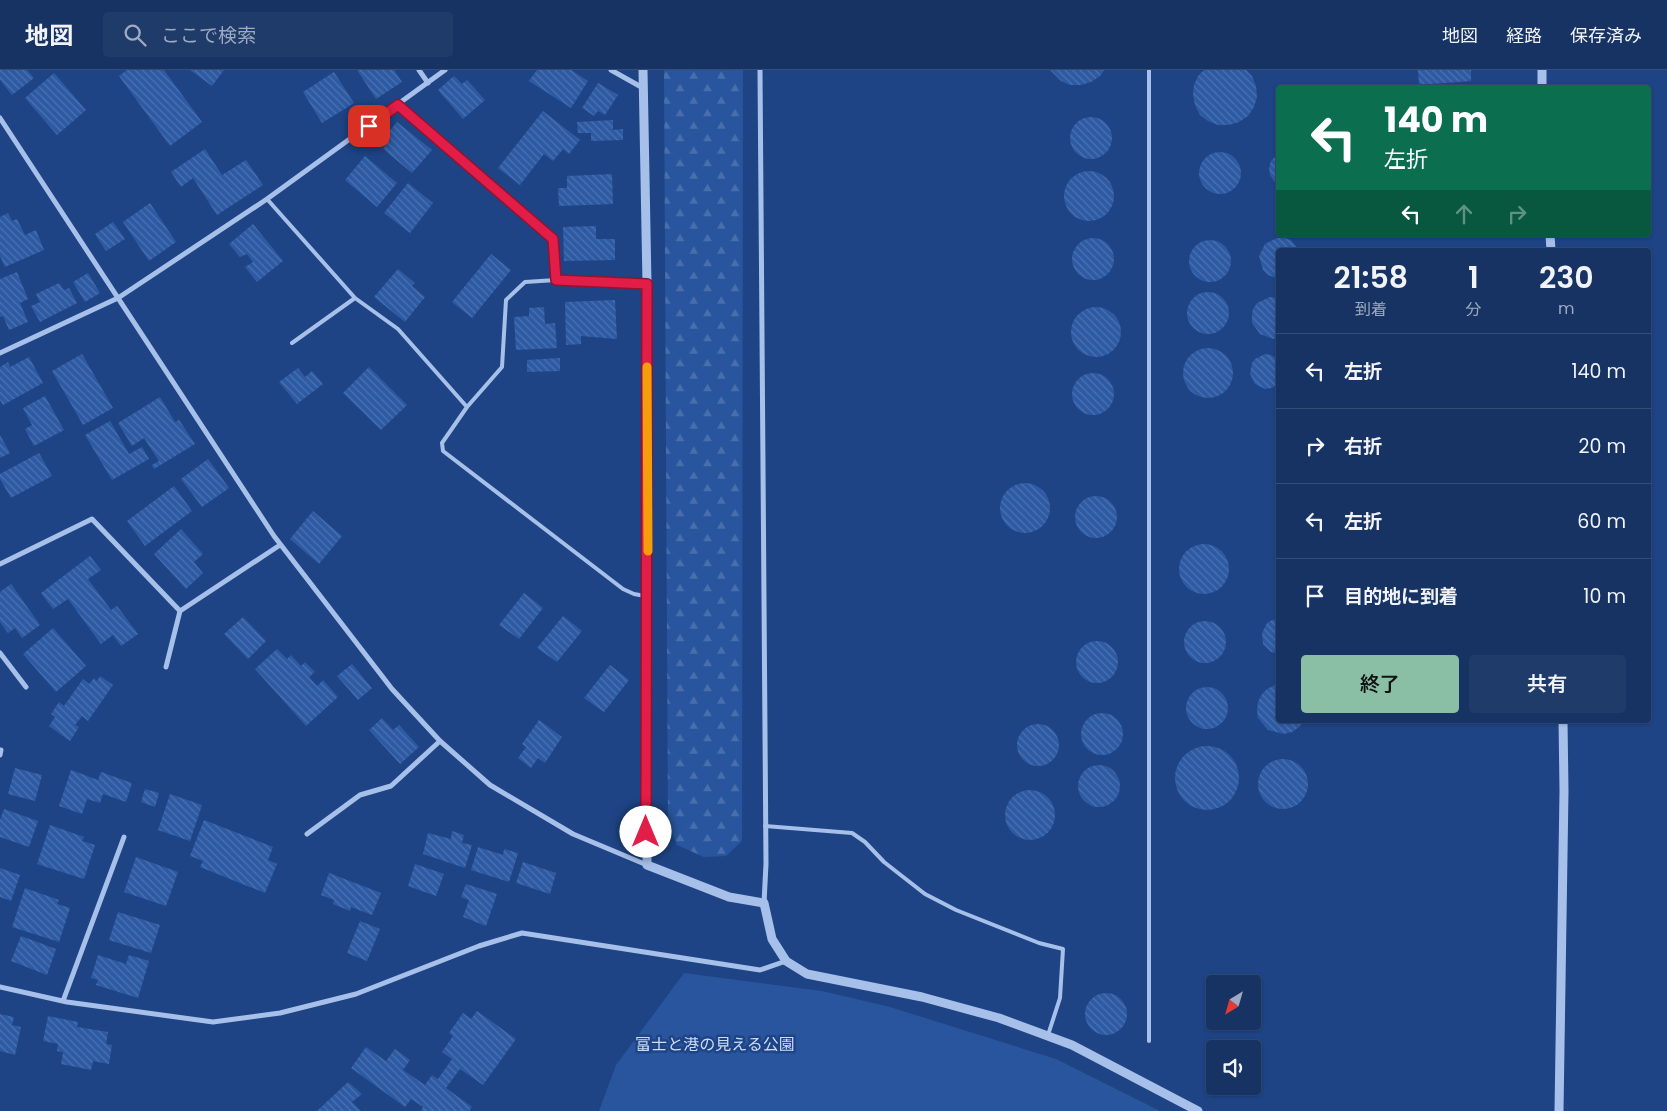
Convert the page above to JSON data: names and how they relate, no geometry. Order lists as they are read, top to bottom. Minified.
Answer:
{"parks":["富士と港の見える公園"],"north":"bottom left","page":{"header":"地図","search":"ここで検索","nav":["地図","経路","保存済み"],"turn":["140 m","左折"],"eta":["21:58","到着","1","分","230","m"],"list":[{"name":"左折","value":"140 m"},{"name":"右折","value":"20 m"},{"name":"左折","value":"60 m"},{"name":"目的地に到着","value":"10 m"}],"buttons":["終了","共有"]}}
